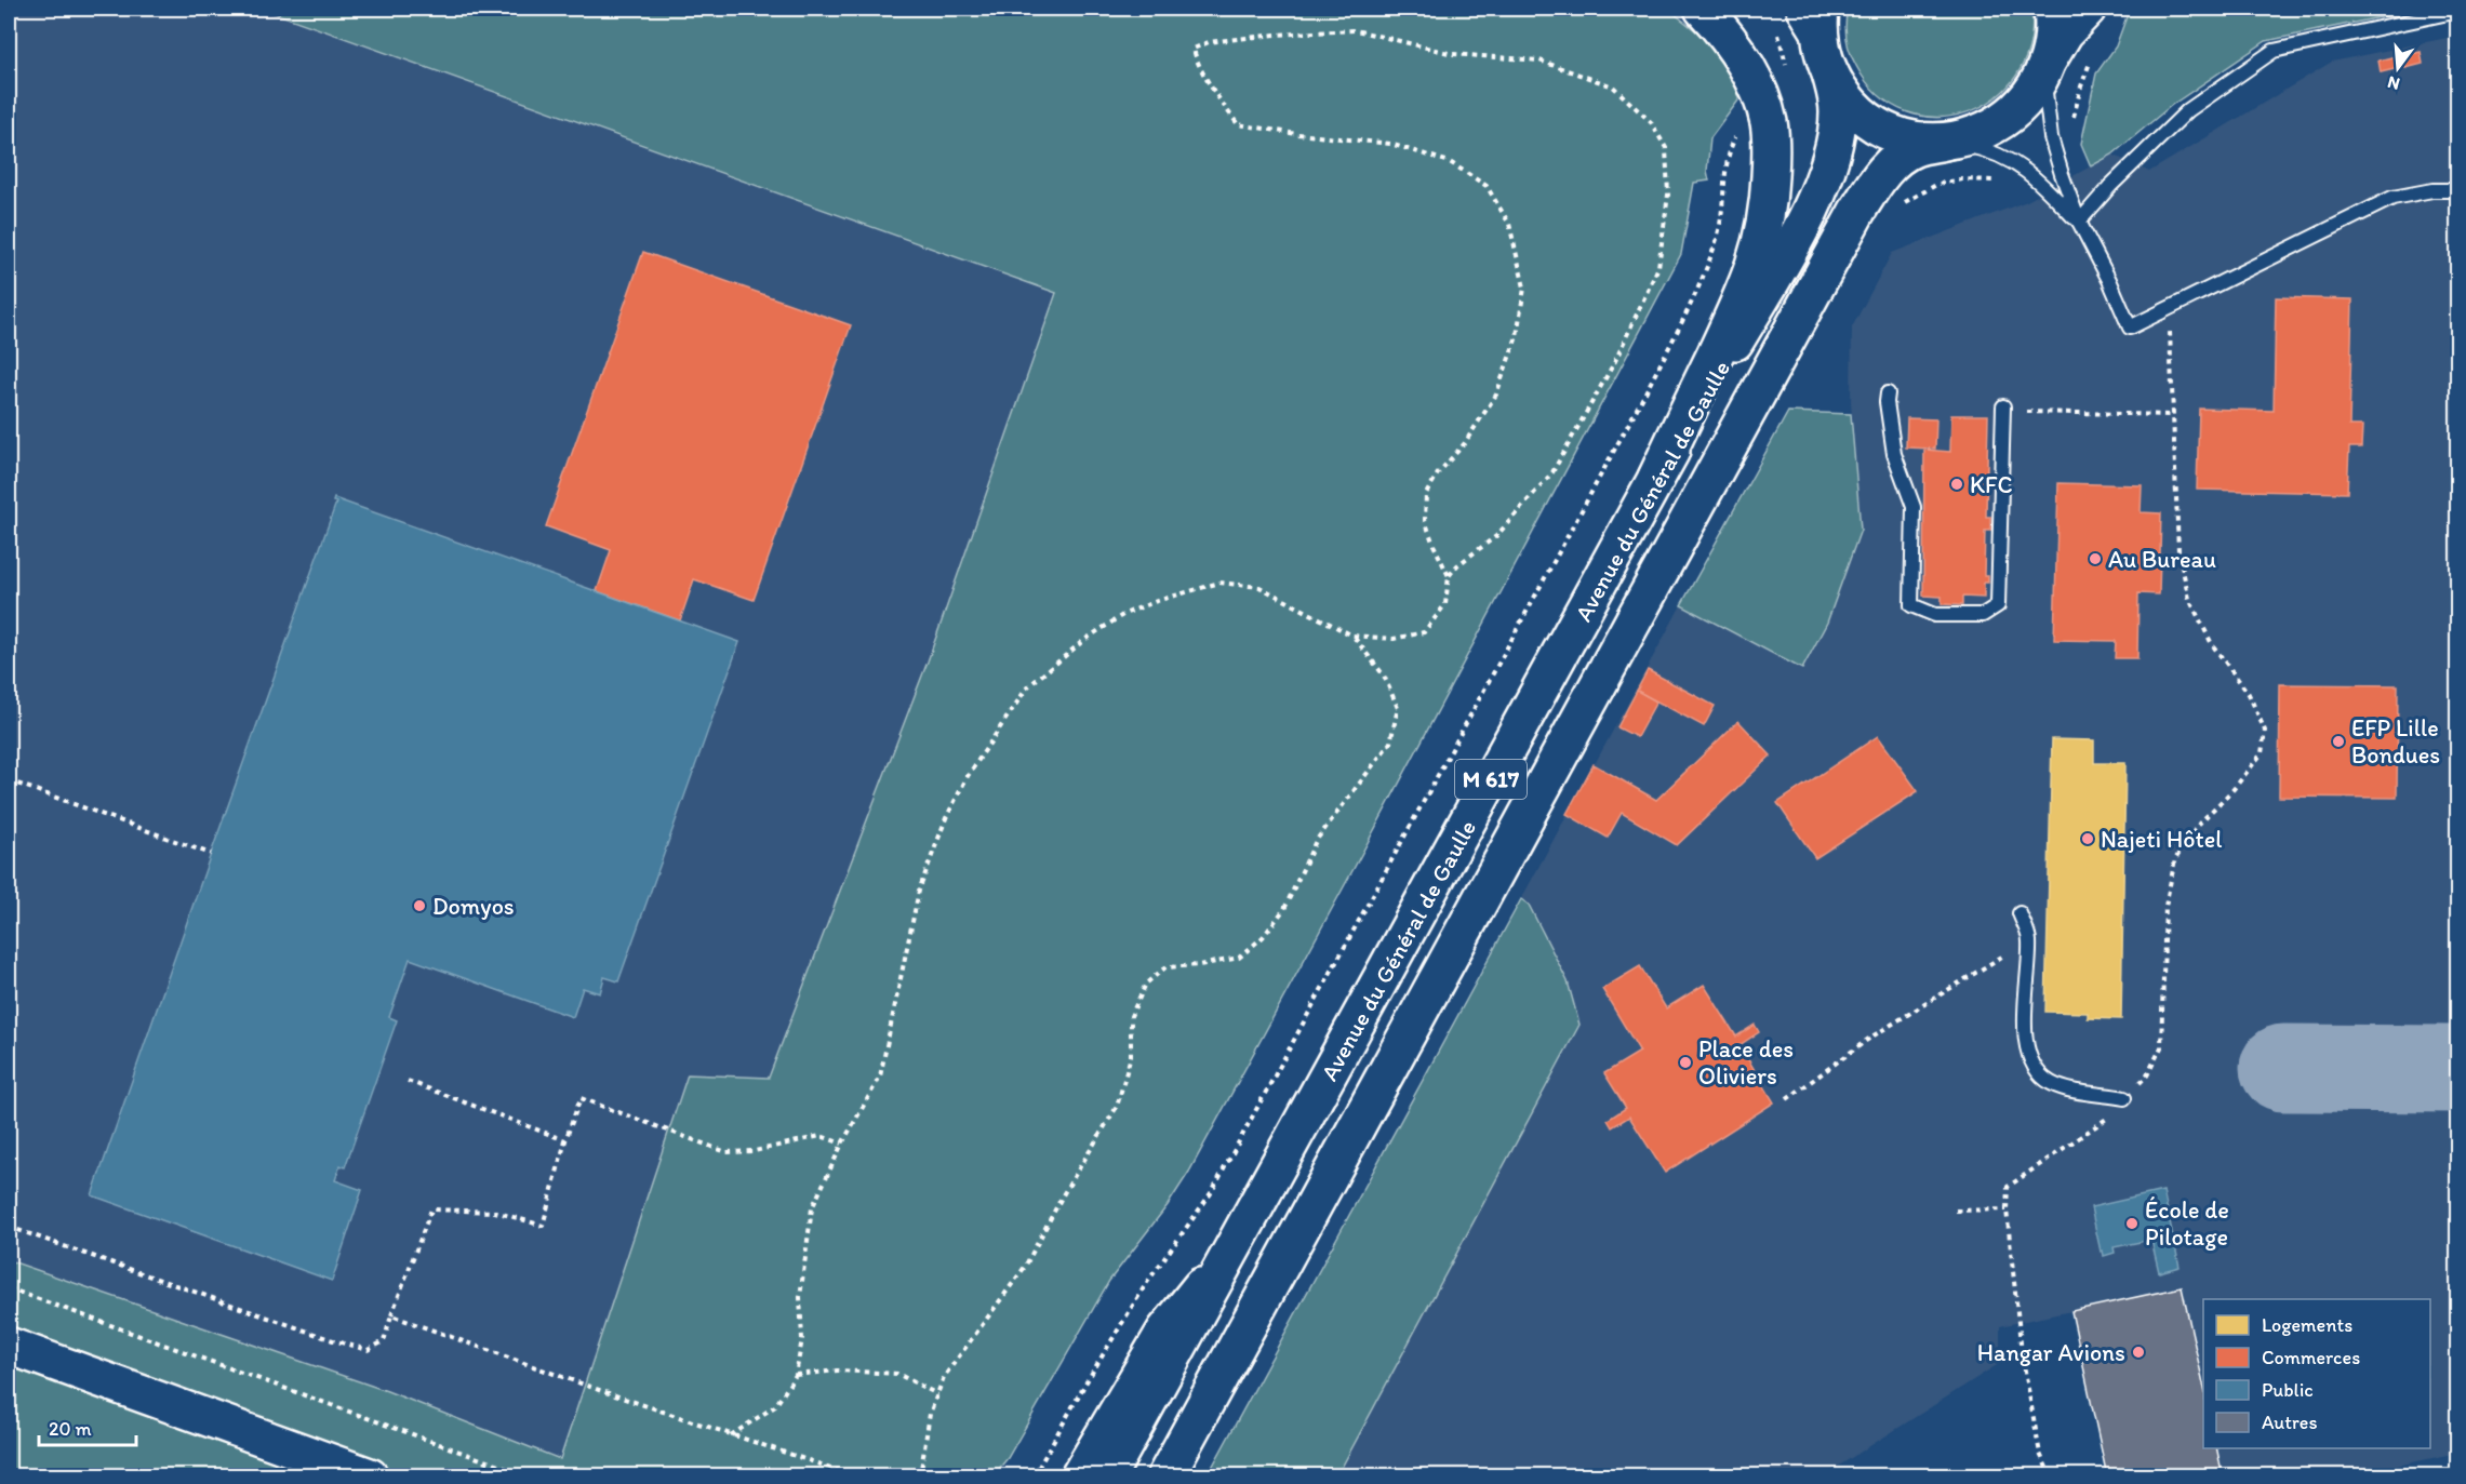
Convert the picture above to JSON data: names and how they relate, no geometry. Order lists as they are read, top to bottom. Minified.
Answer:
{"streets":{"main road":["Avenue du Général de Gaulle","M 617"]},"places":["KFC","Au Bureau","EFP Lille Bondues","Najeti Hôtel","Domyos","Place des Oliviers","École de Pilotage","Hangar Avions"],"legend":["Logements","Commerces","Public","Autres"],"scale_bar":"20 m","north":"bottom"}
